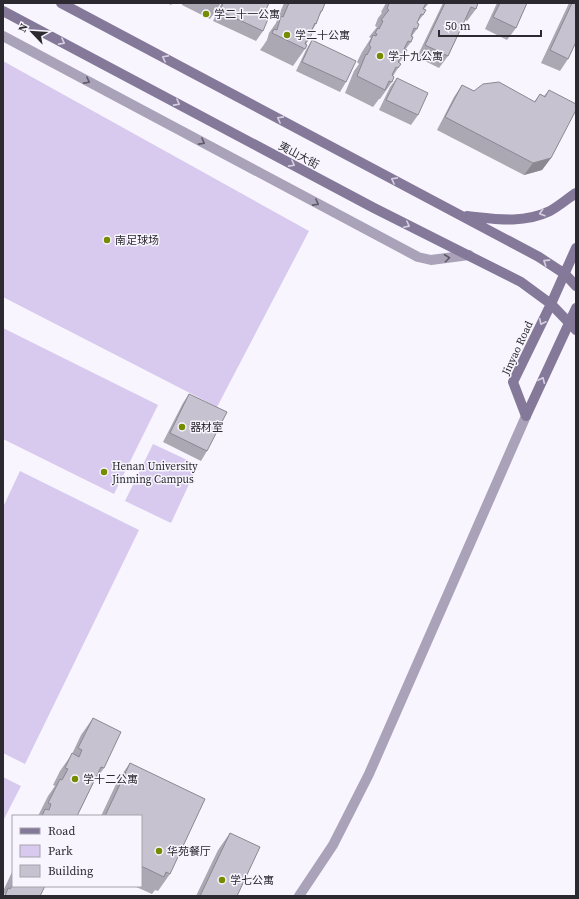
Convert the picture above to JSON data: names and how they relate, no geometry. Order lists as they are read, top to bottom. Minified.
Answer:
{"streets":{"main road":["夷山大街","Jinyao Road"]},"crossings":[["夷山大街","Jinyao Road"]],"places":["学二十一公寓","学二十公寓","学十九公寓","南足球场","器材室","Henan University Jinming Campus","学十二公寓","华苑餐厅","学七公寓"],"legend":["Road","Park","Building"],"scale_bar":"50 m","north":"top left"}
